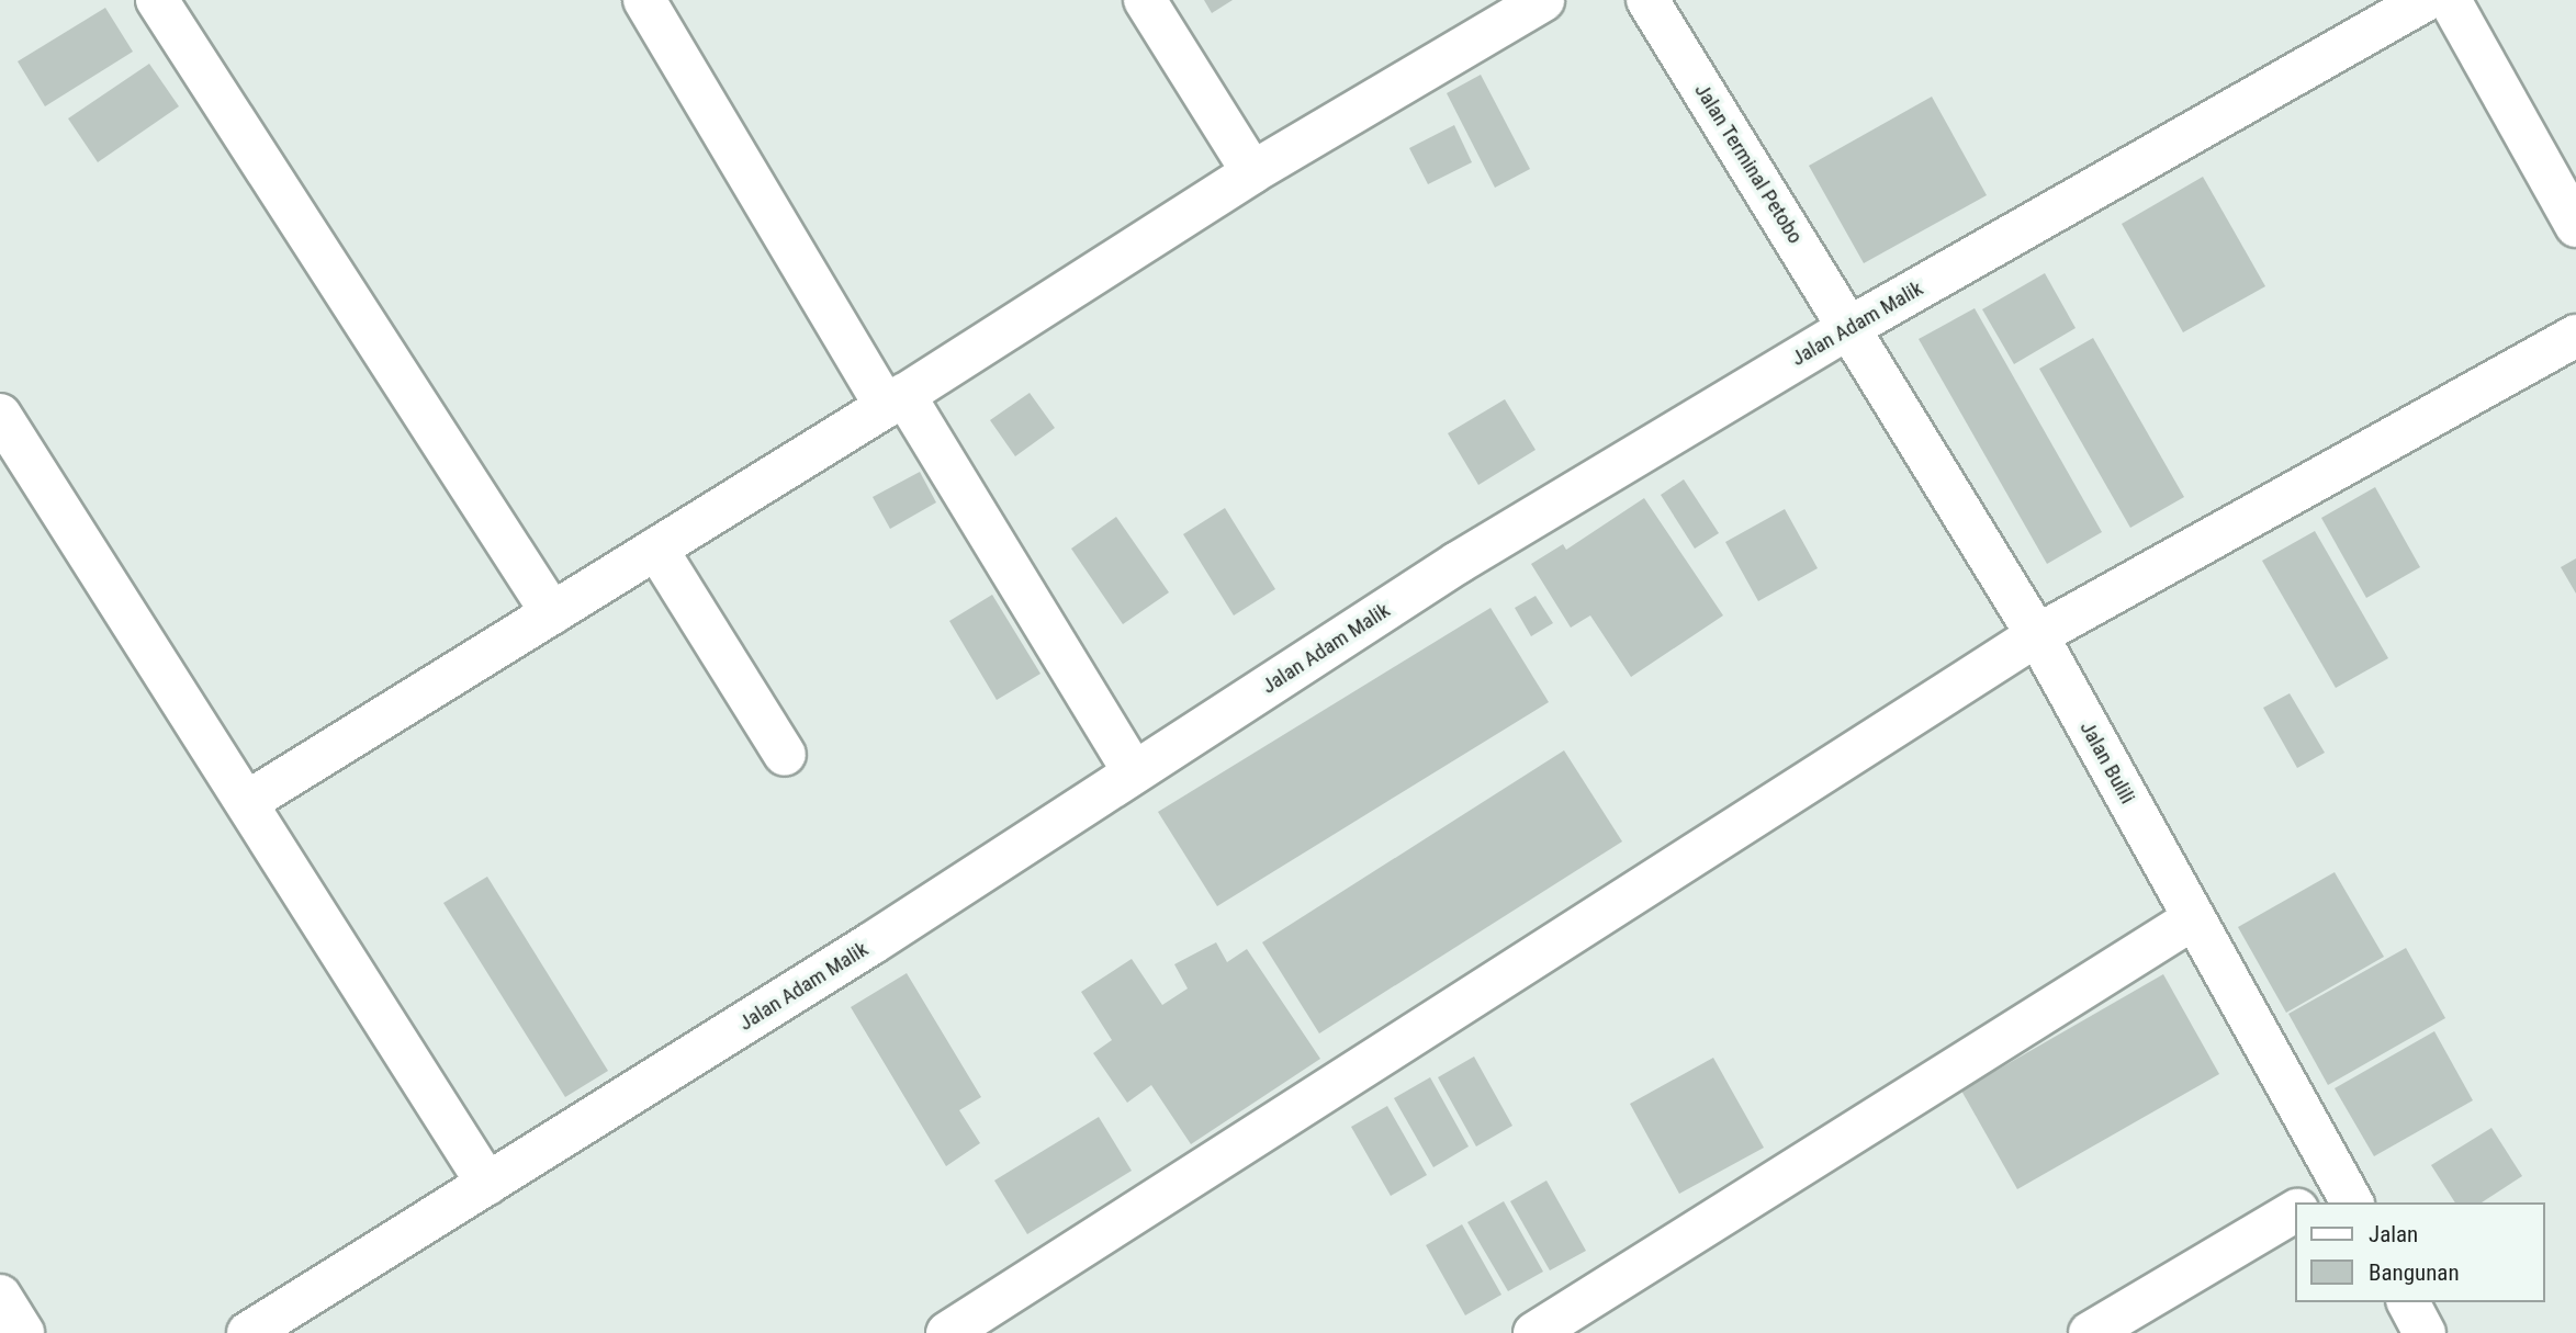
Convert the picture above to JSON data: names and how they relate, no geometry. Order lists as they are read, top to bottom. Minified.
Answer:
{"streets":{"street":["Jalan Terminal Petobo","Jalan Adam Malik","Jalan Bulili"]},"crossings":[["Jalan Terminal Petobo","Jalan Adam Malik"],["Jalan Terminal Petobo","Jalan Bulili"],["Jalan Adam Malik","Jalan Bulili"]],"legend":["Jalan","Bangunan"]}
